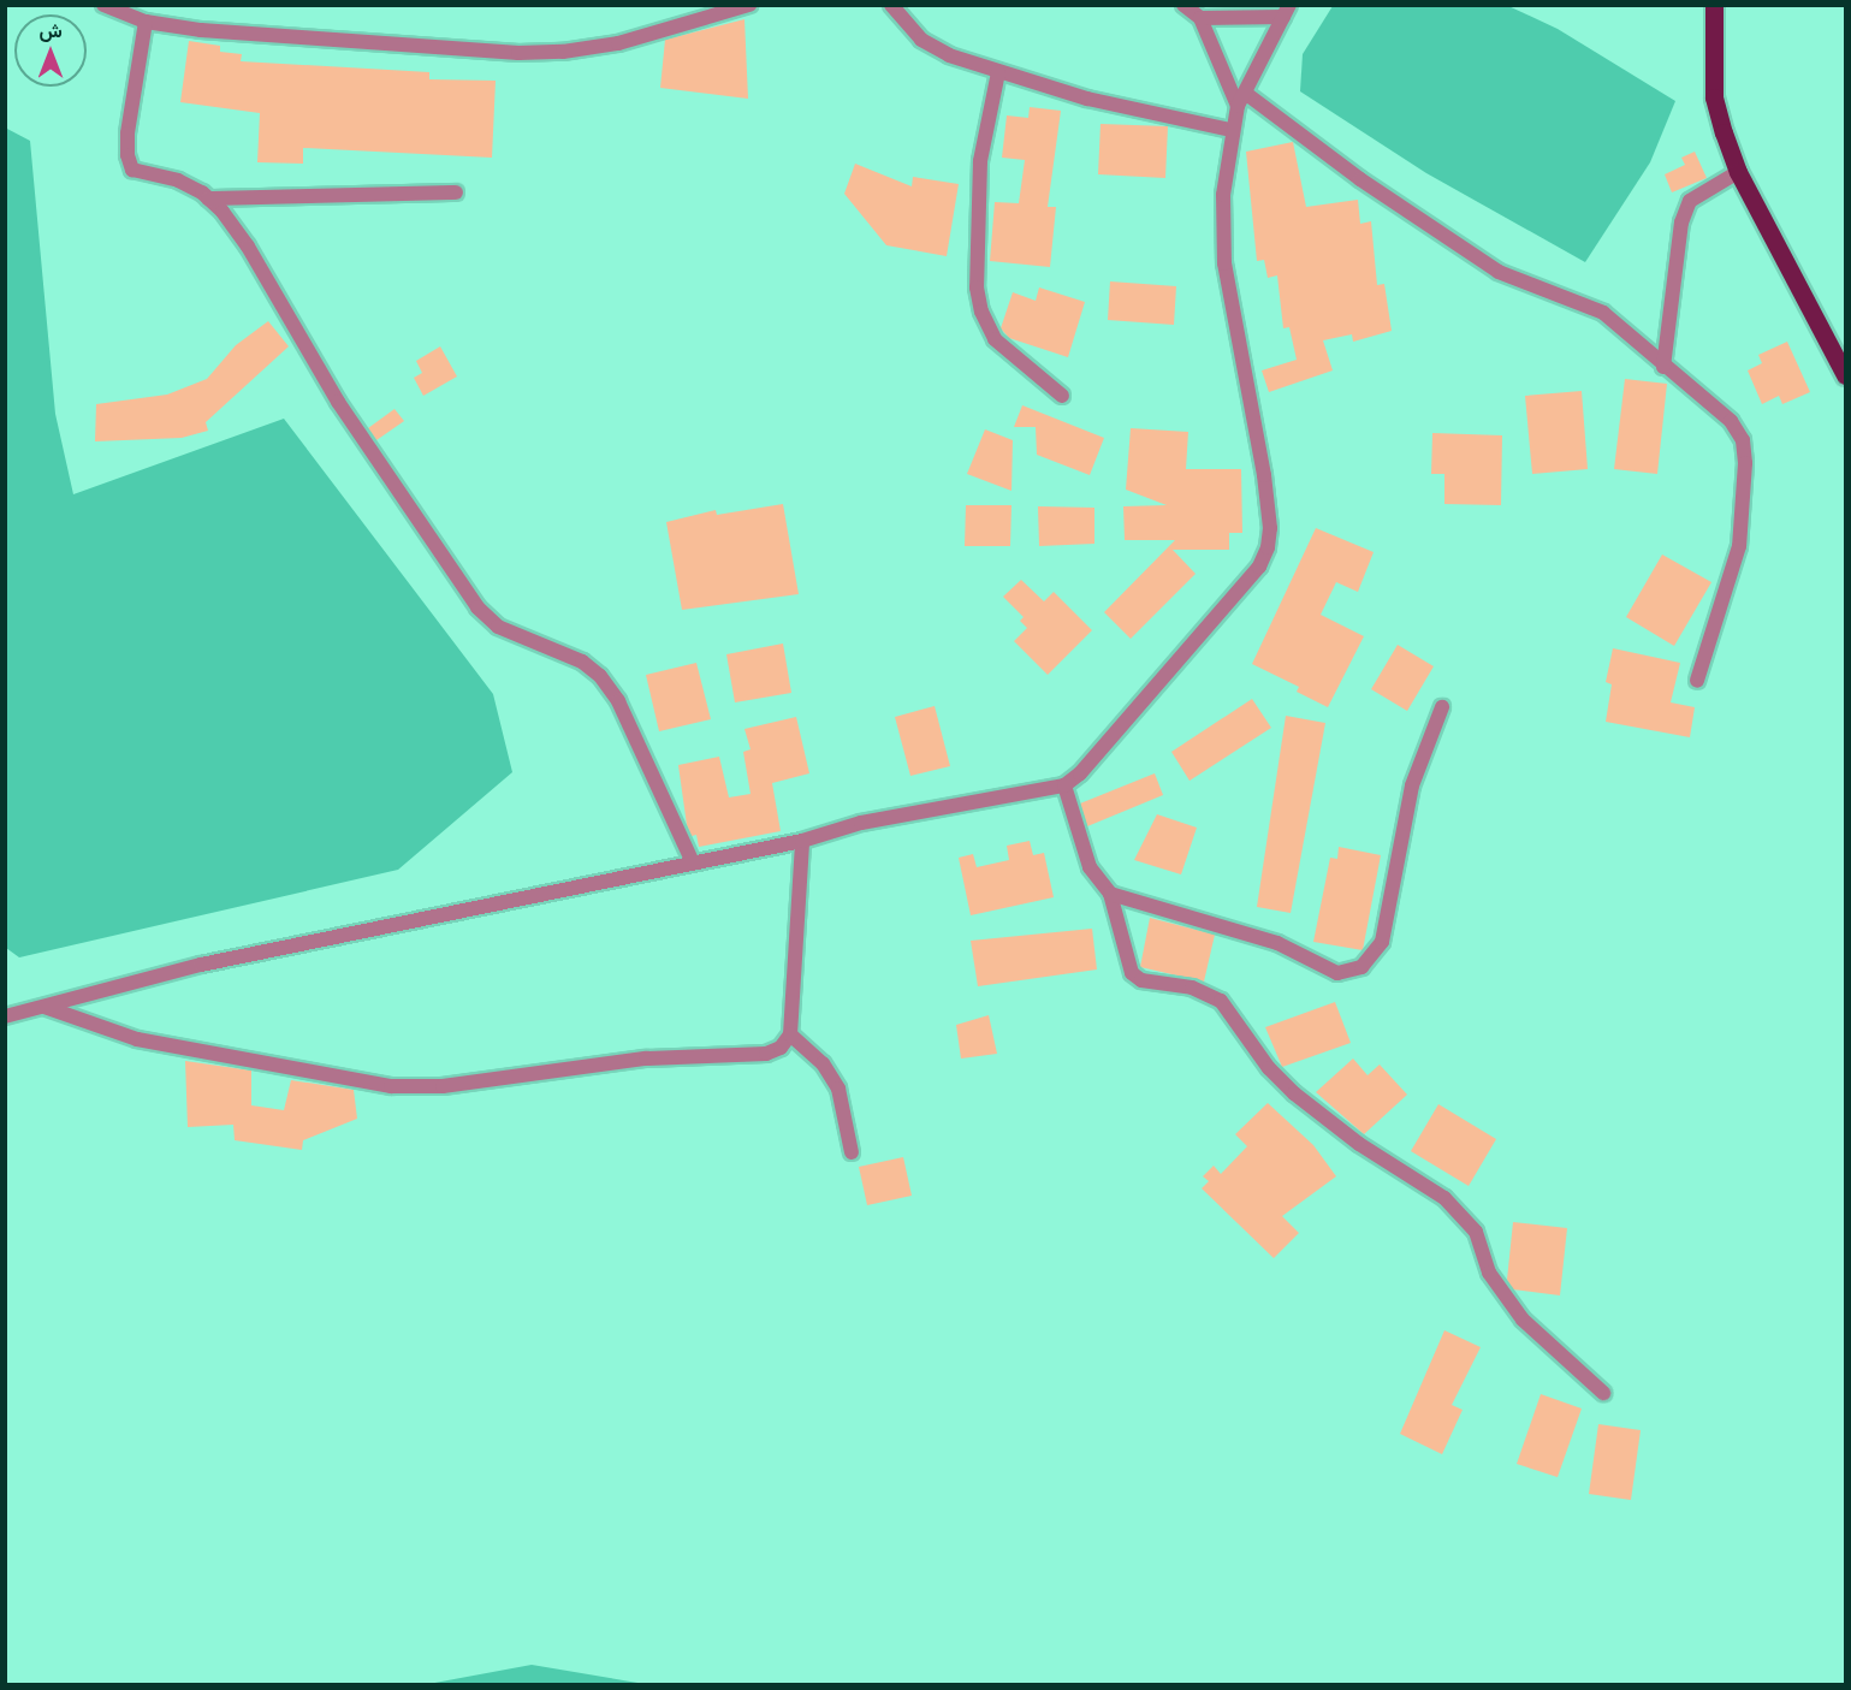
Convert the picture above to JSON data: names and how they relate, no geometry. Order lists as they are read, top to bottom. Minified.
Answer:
{"north":"top"}
